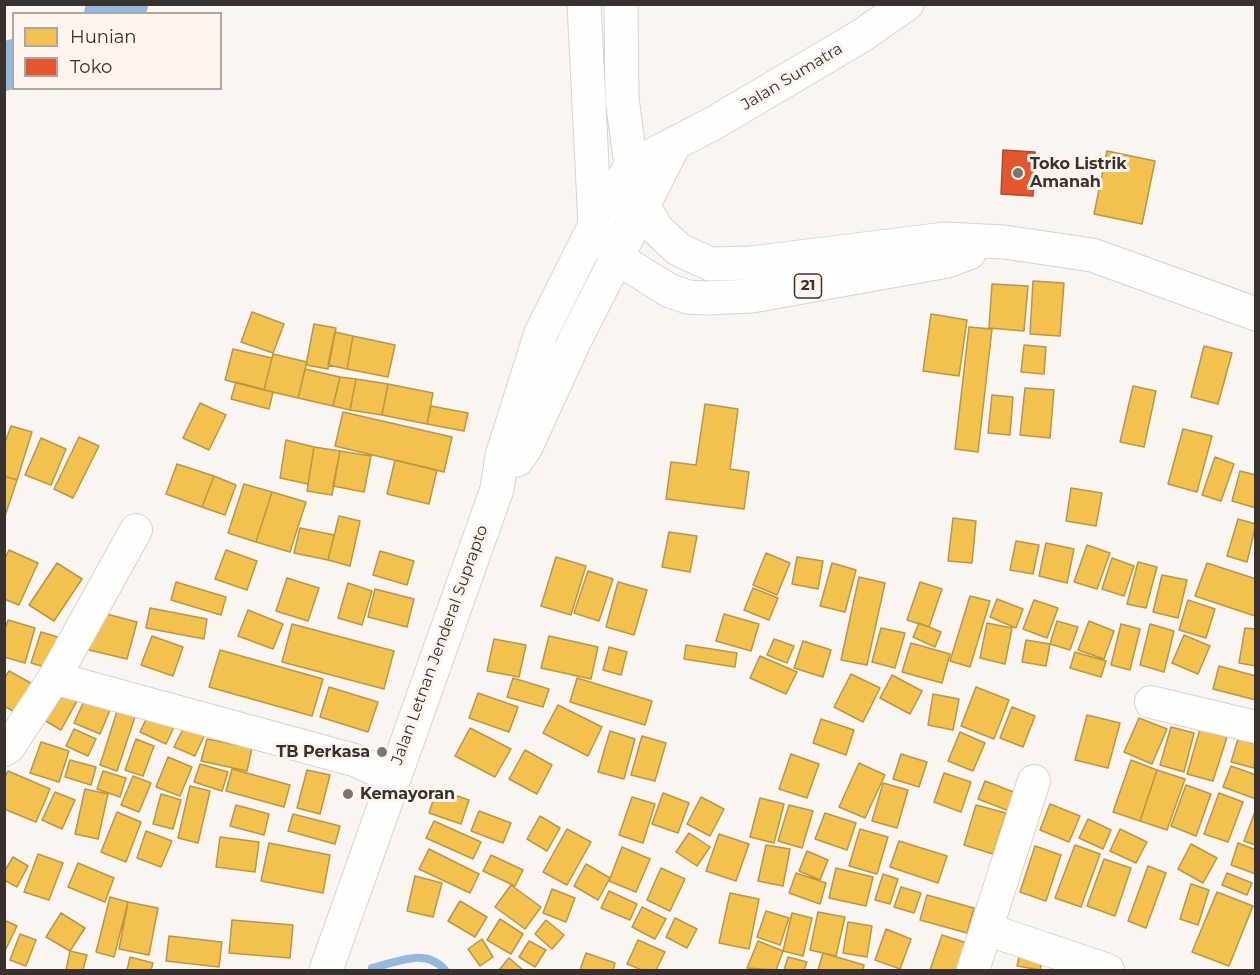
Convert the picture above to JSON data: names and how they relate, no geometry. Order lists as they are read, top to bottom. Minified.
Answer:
{"streets":{"main road":["Jalan Sumatra","21","Jalan Letnan Jenderal Suprapto"]},"crossings":[["Jalan Sumatra","21"],["Jalan Sumatra","Jalan Letnan Jenderal Suprapto"],["21","Jalan Letnan Jenderal Suprapto"]],"places":["Toko Listrik Amanah","TB Perkasa","Kemayoran"],"legend":["Hunian","Toko"]}
